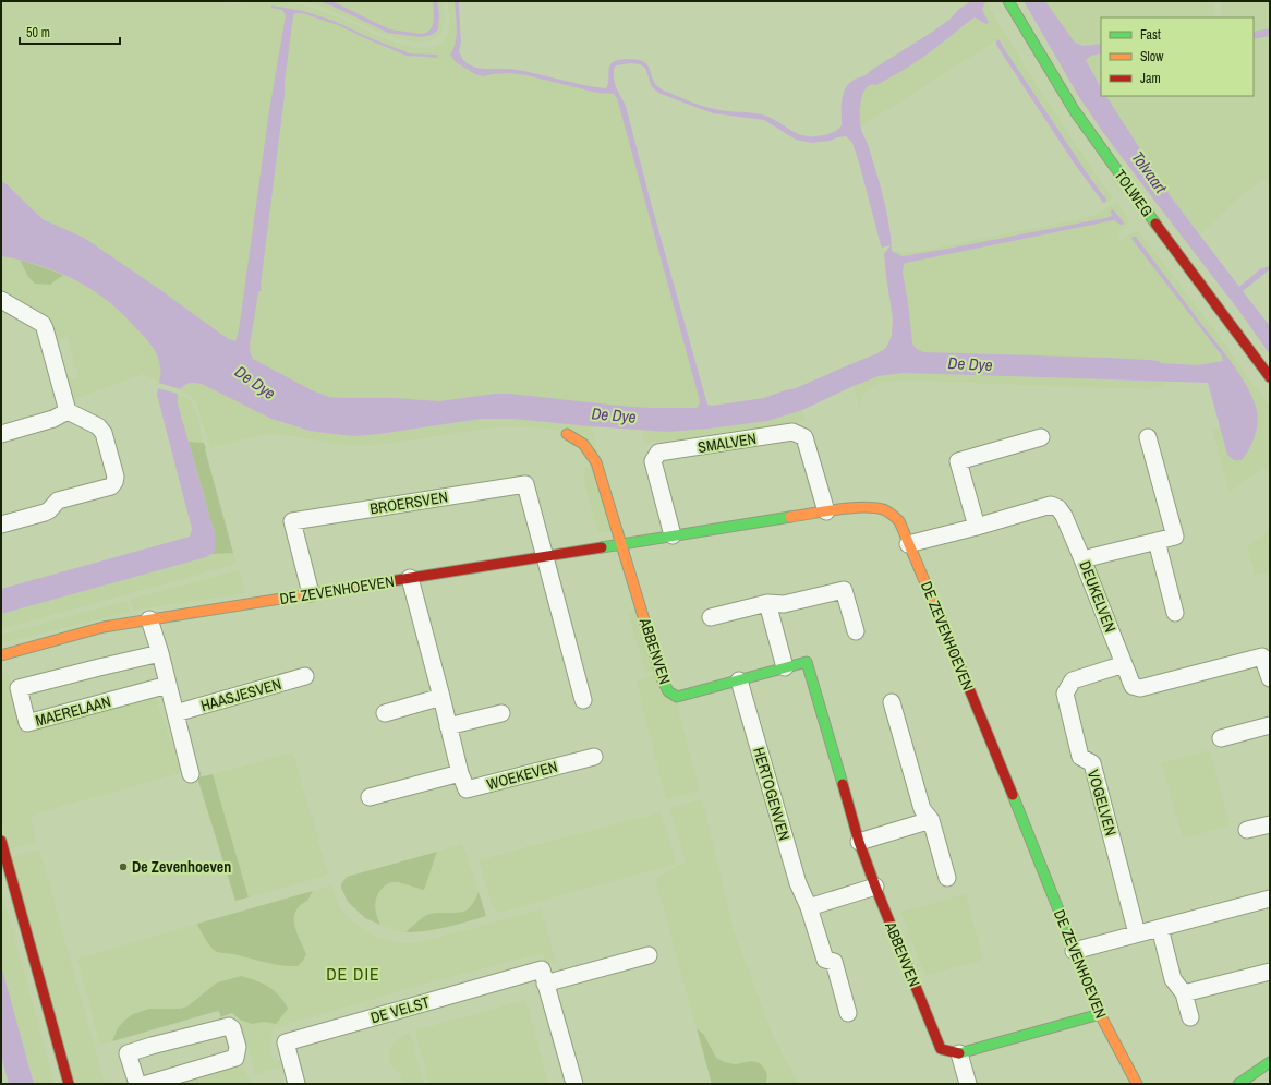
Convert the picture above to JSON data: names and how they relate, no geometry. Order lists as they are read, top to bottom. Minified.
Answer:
{"streets":{"street":["TOLWEG","SMALVEN","BROERSVEN","DE ZEVENHOEVEN","DEUKELVEN","ABBENVEN","HAASJESVEN","MAERELAAN","WOEKEVEN","HERTOGENVEN","VOGELVEN","DE VELST"]},"crossings":[["SMALVEN","DE ZEVENHOEVEN"],["BROERSVEN","DE ZEVENHOEVEN"],["DE ZEVENHOEVEN","DEUKELVEN"],["DE ZEVENHOEVEN","ABBENVEN"],["DE ZEVENHOEVEN","WOEKEVEN"],["DEUKELVEN","VOGELVEN"],["ABBENVEN","HERTOGENVEN"]],"districts":["DE DIE"],"water":["Tolvaart","De Dye"],"places":["De Zevenhoeven"],"legend":["Fast","Slow","Jam"],"scale_bar":"50 m"}
